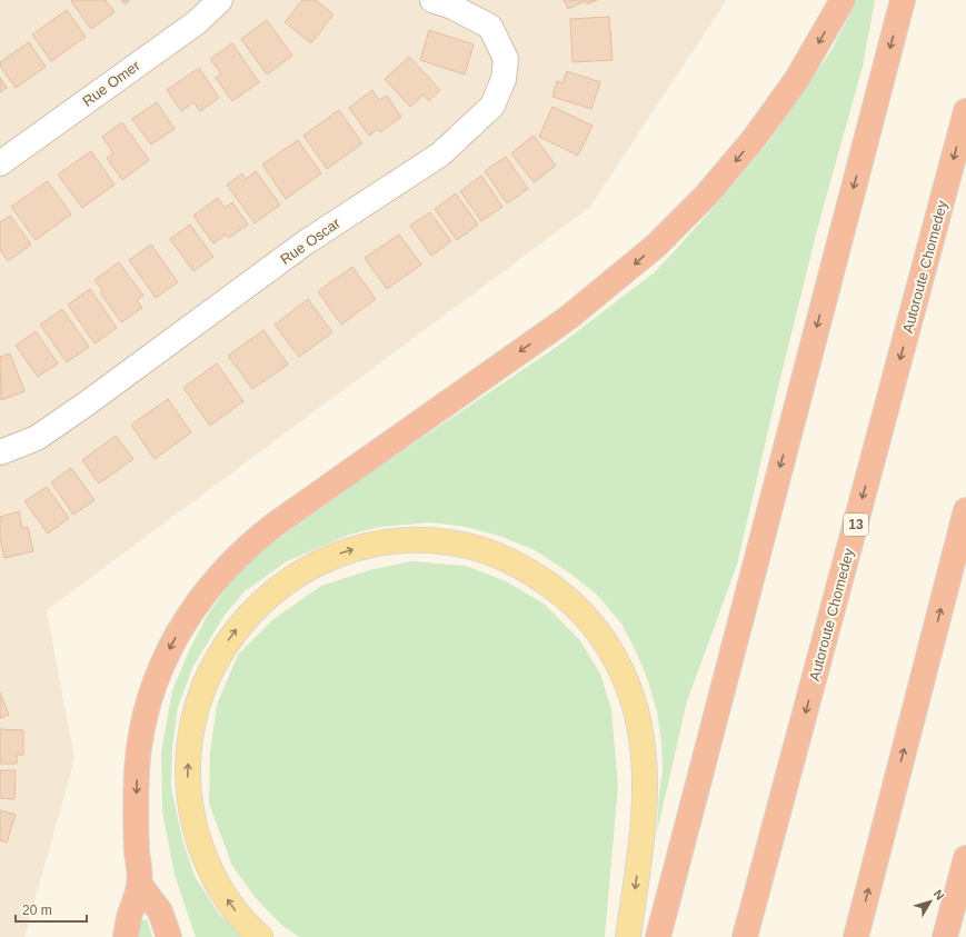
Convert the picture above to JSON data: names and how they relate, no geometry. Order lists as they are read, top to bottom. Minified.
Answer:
{"streets":{"highway":["Autoroute Chomedey","13"],"street":["Rue Omer","Rue Oscar"]},"scale_bar":"20 m","north":"top right"}
